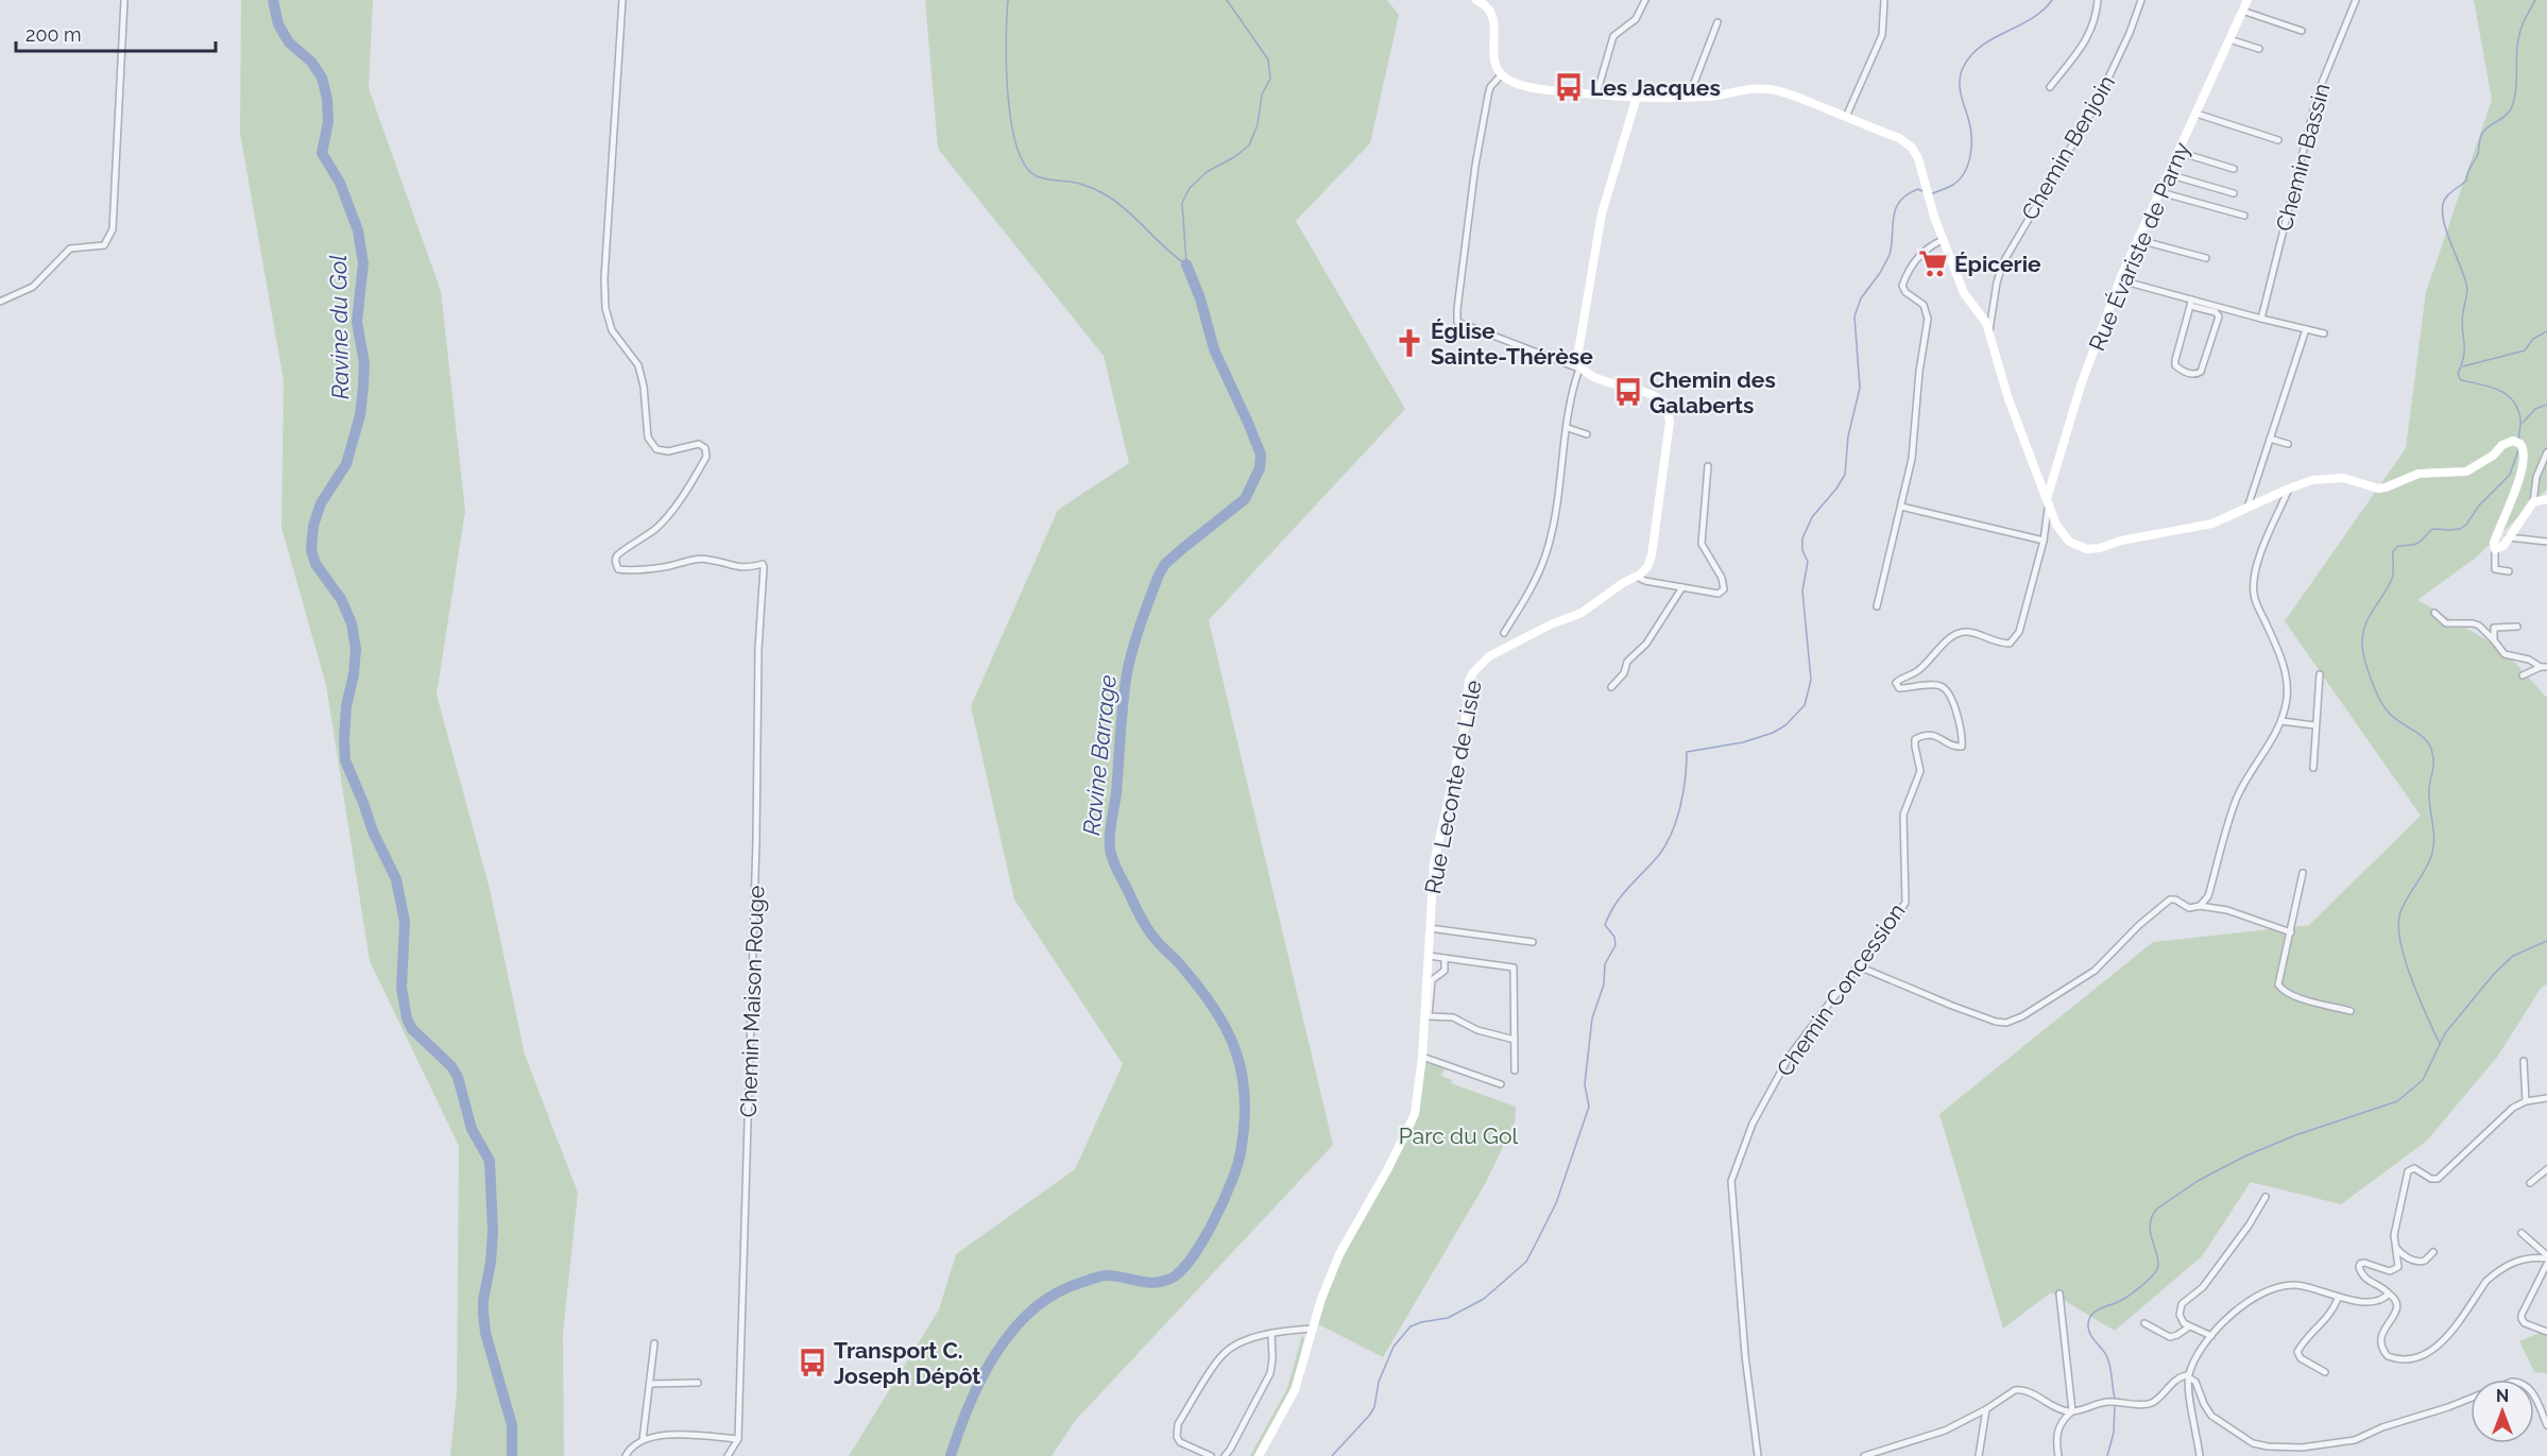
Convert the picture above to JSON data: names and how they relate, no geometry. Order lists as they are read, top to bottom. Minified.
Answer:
{"streets":{"main road":["Rue Évariste de Parny","Rue Leconte de Lisle"],"street":["Chemin Benjoin","Chemin Bassin","Chemin Concession","Chemin Maison Rouge"]},"crossings":[["Rue Évariste de Parny","Chemin Concession"]],"water":["Ravine du Gol","Ravine Barrage"],"parks":["Parc du Gol"],"places":{"bus stop":["Les Jacques","Chemin des Galaberts","Transport C. Joseph Dépôt"],"supermarket":["Épicerie"],"church":["Église Sainte-Thérèse"]},"scale_bar":"200 m","north":"top"}
